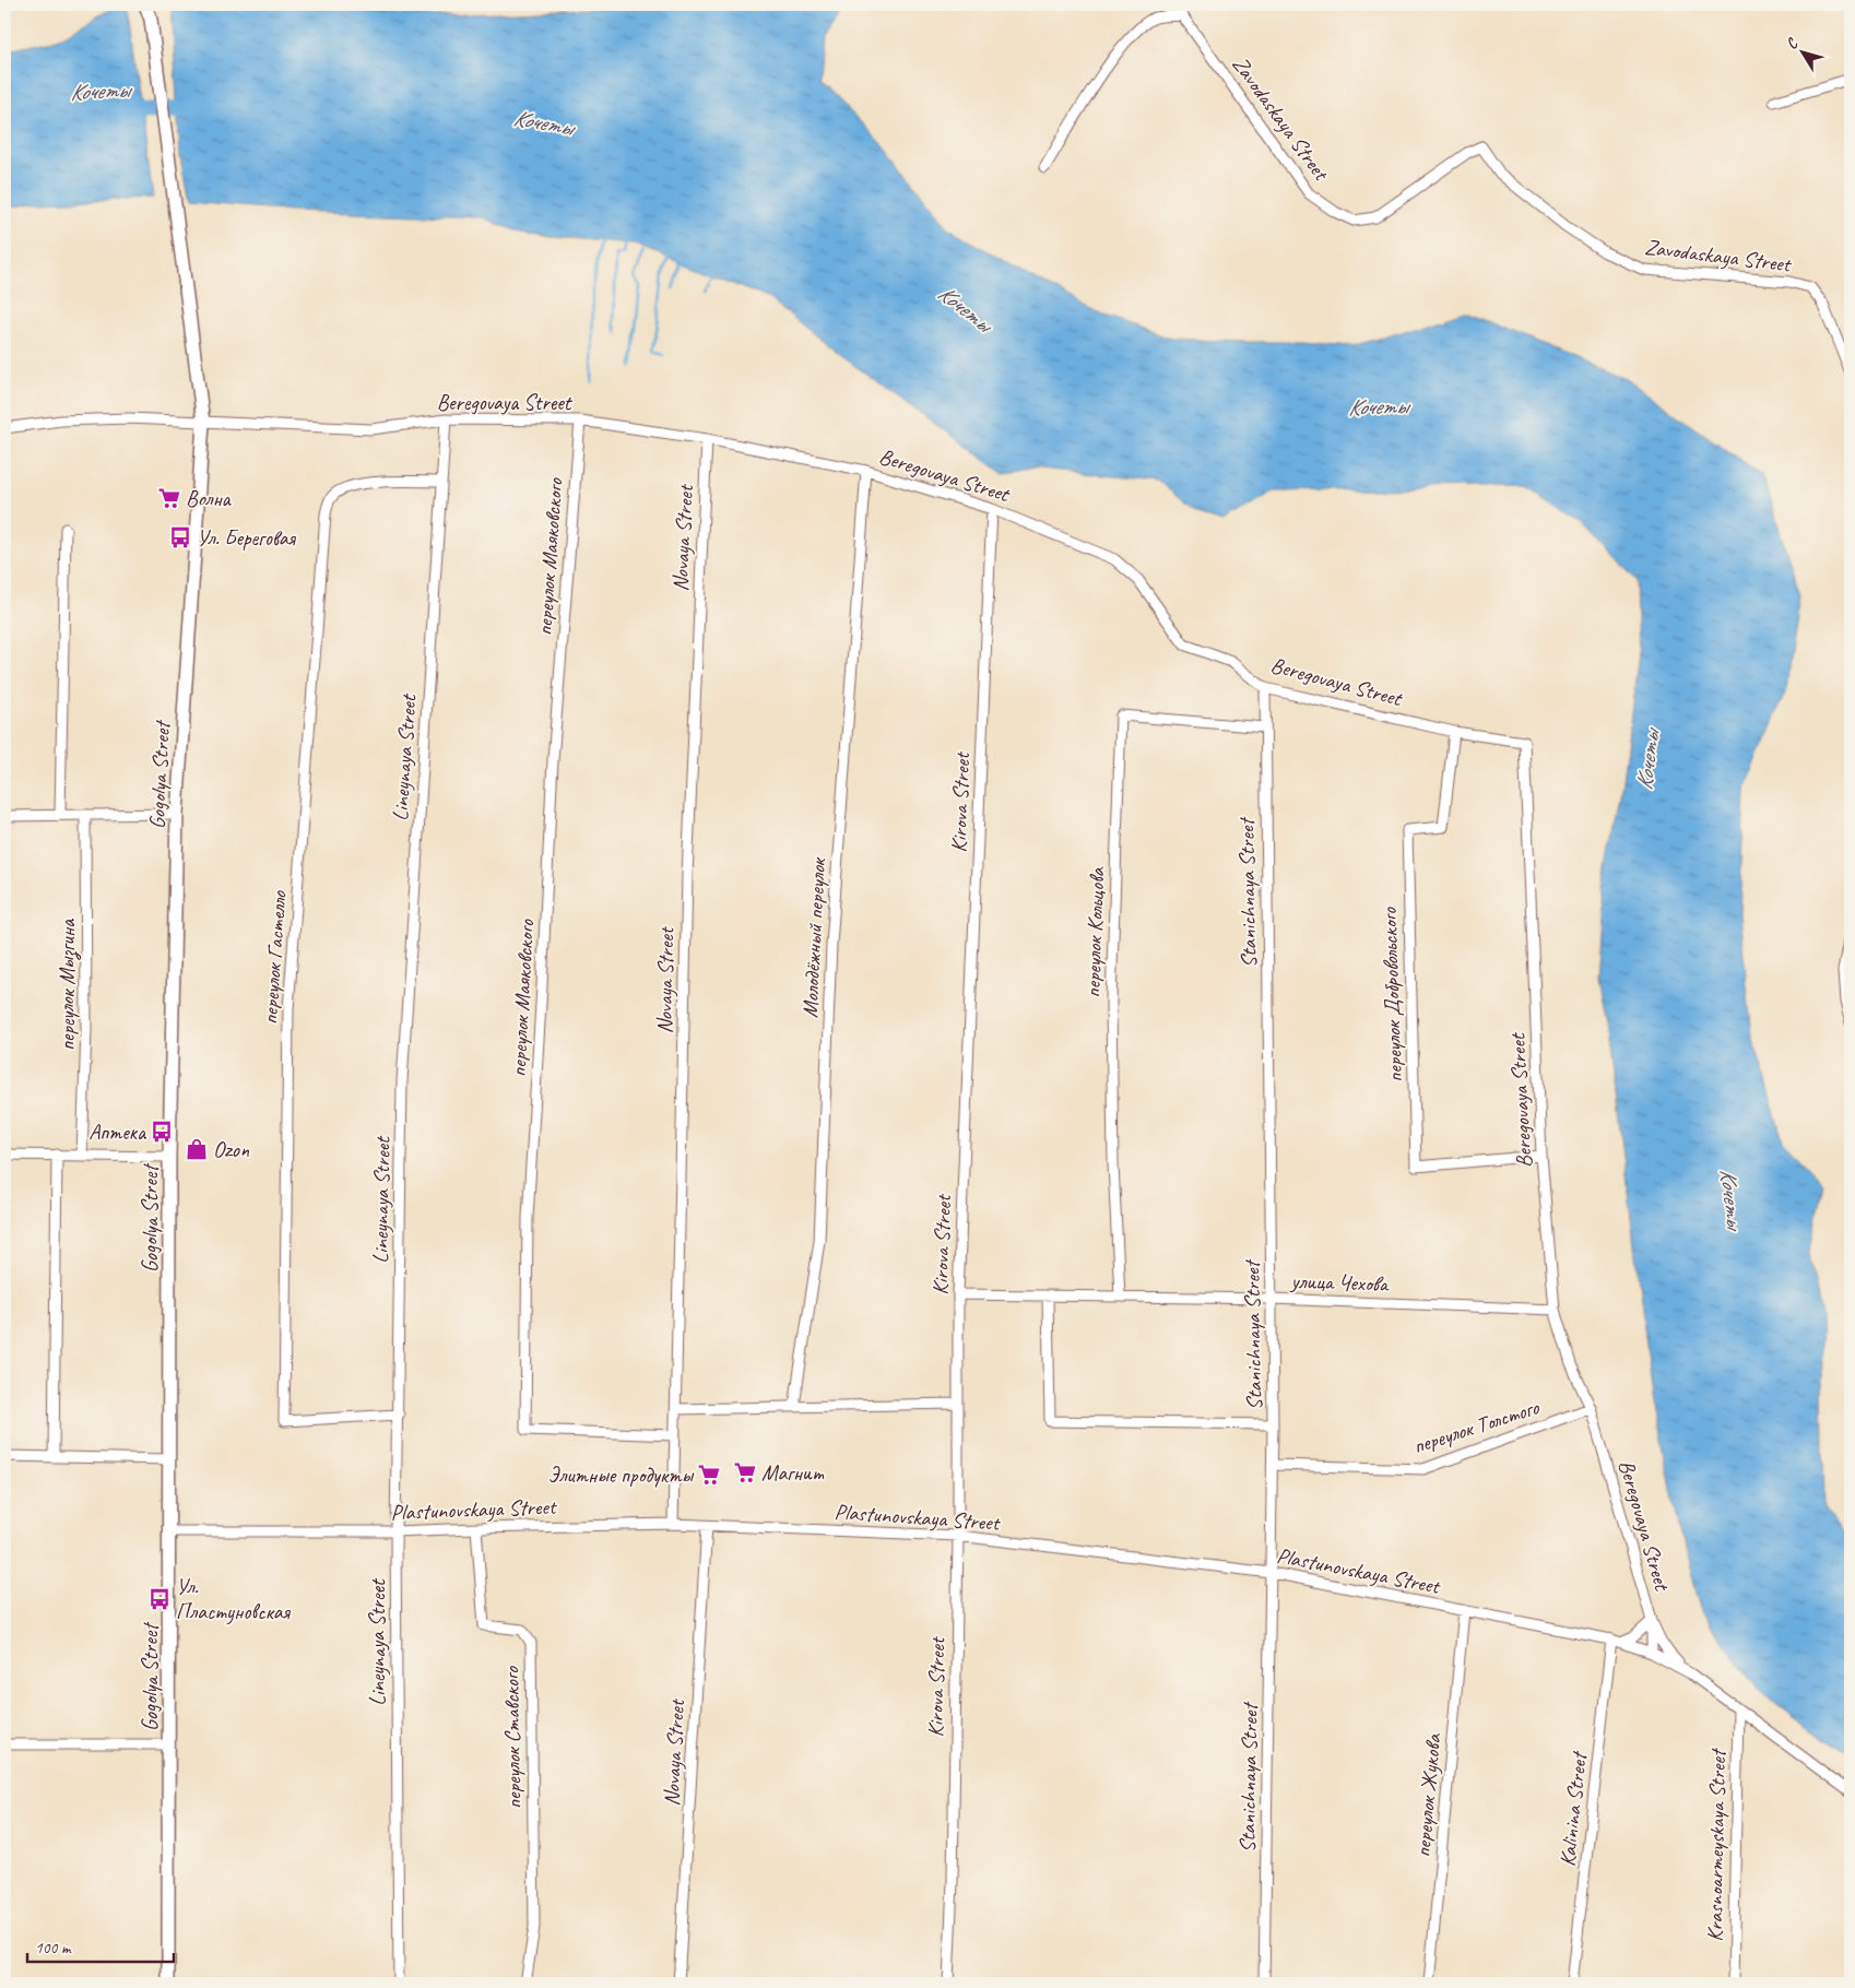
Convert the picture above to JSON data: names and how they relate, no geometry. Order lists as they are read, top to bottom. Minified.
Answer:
{"streets":{"street":["Zavodaskaya Street","Beregovaya Street","Novaya Street","переулок Маяковского","Lineynaya Street","Gogolya Street","Kirova Street","Stanichnaya Street","переулок Кольцова","Молодёжный переулок","переулок Гастелло","переулок Мызгина","переулок Добровольского","улица Чехова","переулок Толстого","Plastunovskaya Street","переулок Ставского","переулок Жукова","Kalinina Street","Krasnoarmeyskaya Street"]},"crossings":[["Beregovaya Street","Novaya Street"],["Beregovaya Street","переулок Маяковского"],["Beregovaya Street","Lineynaya Street"],["Beregovaya Street","Gogolya Street"],["Beregovaya Street","Kirova Street"],["Beregovaya Street","Stanichnaya Street"],["Beregovaya Street","Молодёжный переулок"],["Beregovaya Street","переулок Добровольского"],["Beregovaya Street","улица Чехова"],["Beregovaya Street","переулок Толстого"],["Beregovaya Street","Plastunovskaya Street"],["Novaya Street","переулок Маяковского"],["Novaya Street","Plastunovskaya Street"],["Lineynaya Street","переулок Гастелло"],["Lineynaya Street","Plastunovskaya Street"],["Gogolya Street","Plastunovskaya Street"],["Kirova Street","улица Чехова"],["Kirova Street","Plastunovskaya Street"],["Stanichnaya Street","переулок Кольцова"],["Stanichnaya Street","улица Чехова"],["Stanichnaya Street","переулок Толстого"],["Stanichnaya Street","Plastunovskaya Street"],["переулок Кольцова","улица Чехова"],["Plastunovskaya Street","переулок Ставского"],["Plastunovskaya Street","переулок Жукова"],["Plastunovskaya Street","Kalinina Street"]],"water":["Кочеты"],"places":{"supermarket":["Волна","Магнит","Элитные продукты"],"bus stop":["Ул. Береговая","Аптека","Ул. Пластуновская"],"shop":["Ozon"]},"scale_bar":"100 m","north":"top left"}
